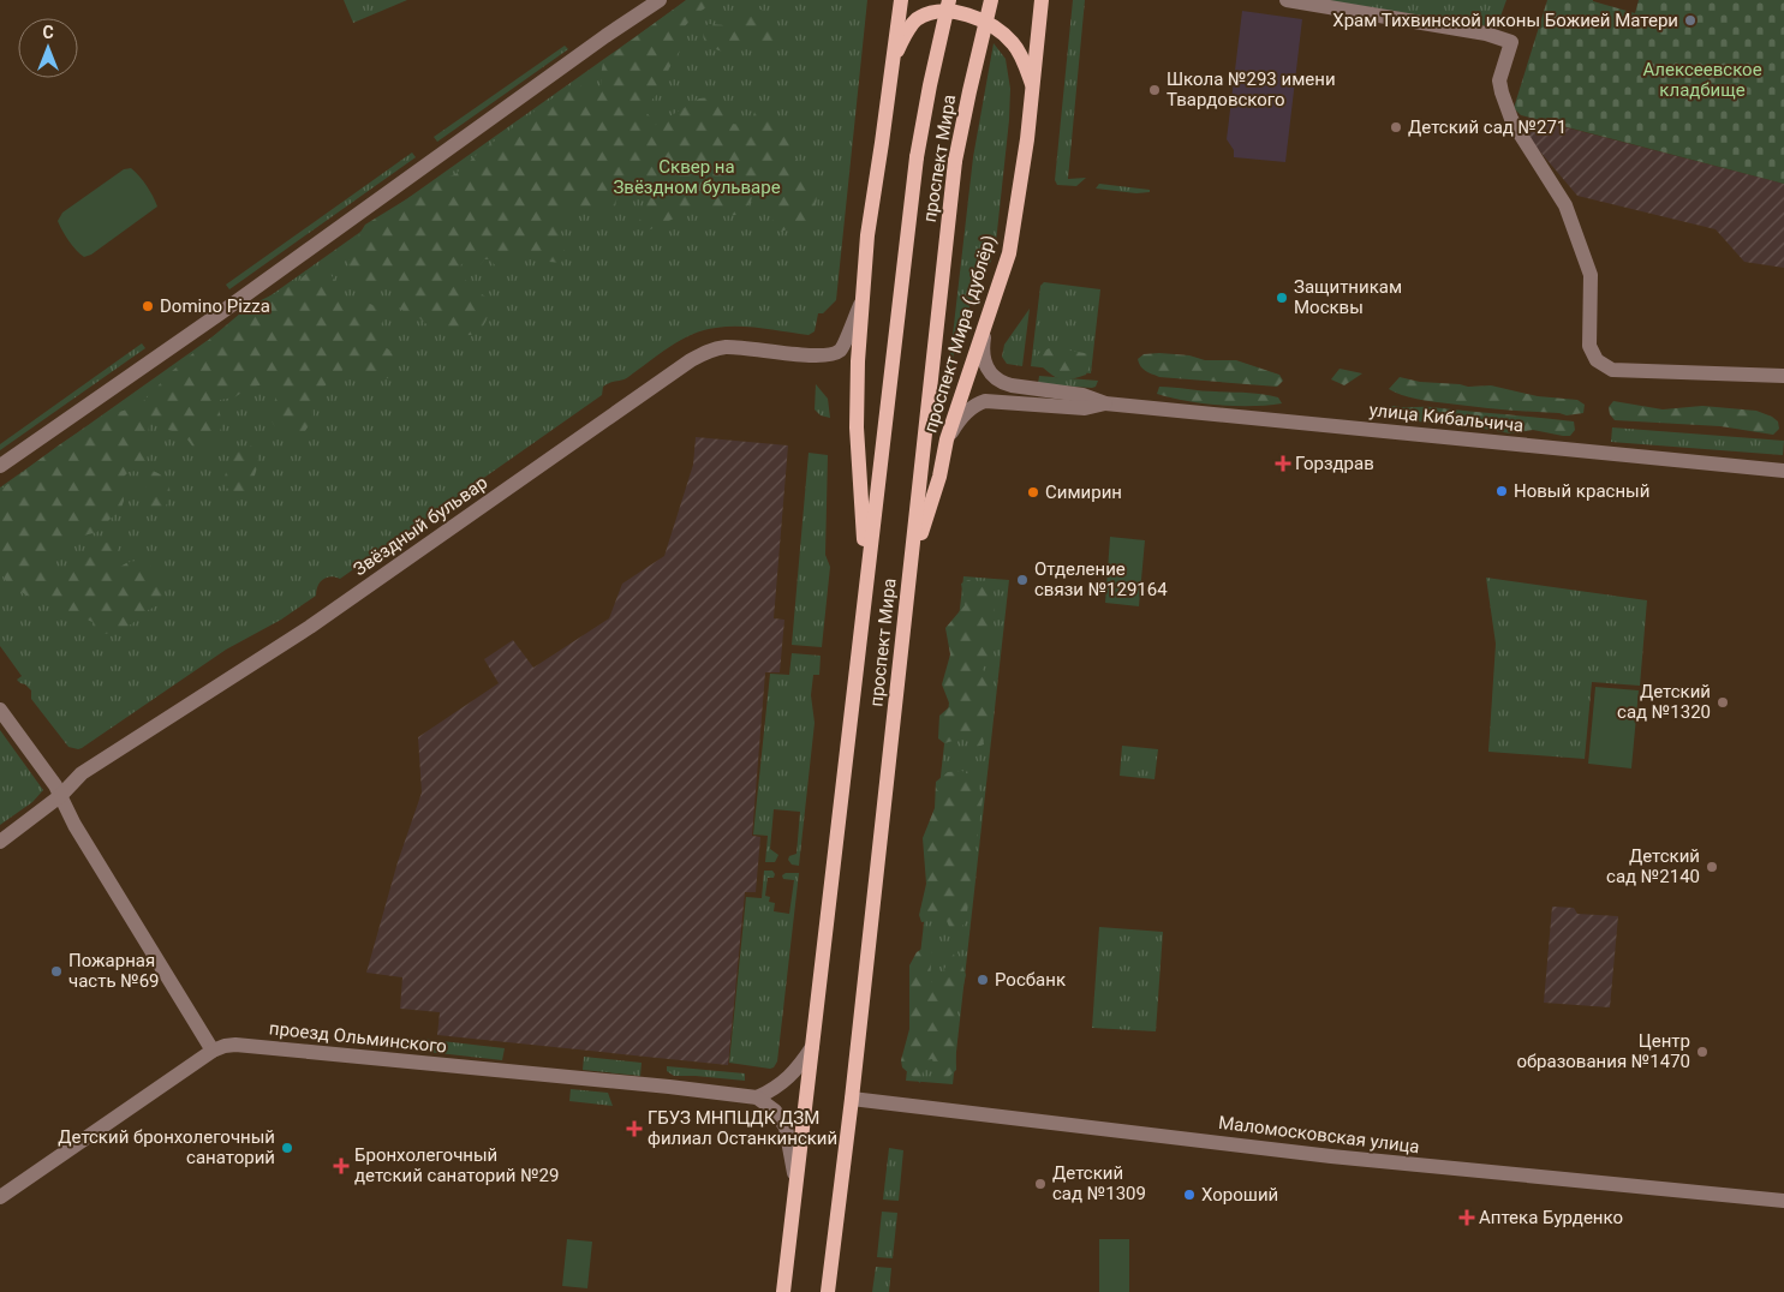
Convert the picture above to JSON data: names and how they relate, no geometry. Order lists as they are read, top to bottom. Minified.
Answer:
{"streets":{"main road":["проспект Мира","проспект Мира (дублёр)"],"street":["улица Кибальчича","Звёздный бульвар","проезд Ольминского","Маломосковская улица"]},"crossings":[["проспект Мира","проспект Мира (дублёр)"],["проспект Мира","Маломосковская улица"],["проспект Мира (дублёр)","улица Кибальчича"]],"parks":["Алексеевское кладбище","Сквер на Звёздном бульваре"],"places":{"other":["Храм Тихвинской иконы Божией Матери","Школа №293 имени Твардовского","Детский сад №271","Защитникам Москвы","Domino Pizza","Новый красный","Симирин","Отделение связи №129164","Детский сад №1320","Детский сад №2140","Пожарная часть №69","Росбанк","Центр образования №1470","Детский бронхолегочный санаторий","Детский сад №1309","Хороший"],"health":["Горздрав","ГБУЗ МНПЦДК ДЗМ филиал Останкинский","Бронхолегочный детский санаторий №29","Аптека Бурденко"]},"north":"top"}
